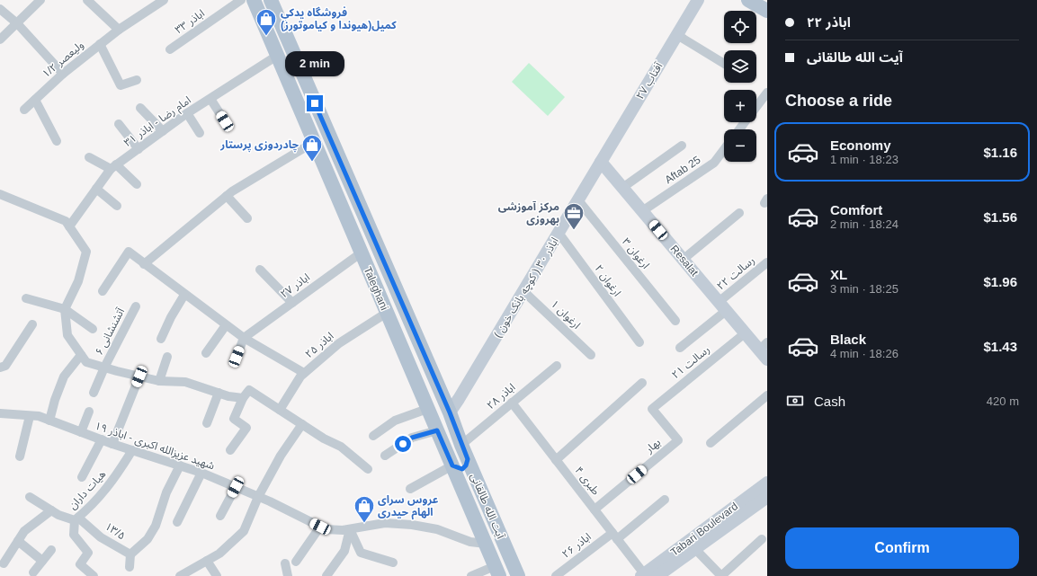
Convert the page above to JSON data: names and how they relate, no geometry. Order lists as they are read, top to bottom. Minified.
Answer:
{"streets":{"main road":["آفتاب ۲۷","Resalat","اباذر ۳۰ ( کوچه بانک خون )","Taleghani","آیت الله طالقانی","Tabari Boulevard"],"street":["اباذر ۳۳","ولیعصر ۱/۲","امام رضا - اباذر ۳۱","Aftab 25","ارغوان ۳","رسالت ۲۲","ارغوان ۲","اباذر ۲۷","ارغوان ۱","آتشنشانی ۶","اباذر ۲۵","رسالت ۲۱","اباذر ۲۸","شهید عزیزالله اکبری - اباذر ۱۹","بهار","طبری ۴","هیات داران","۱۳/۵","اباذر ۲۶"]},"crossings":[["آفتاب ۲۷","Resalat"],["آفتاب ۲۷","اباذر ۳۰ ( کوچه بانک خون )"],["امام رضا - اباذر ۳۱","Taleghani"],["Aftab 25","Resalat"],["ارغوان ۳","اباذر ۳۰ ( کوچه بانک خون )"],["Resalat","رسالت ۲۲"],["Resalat","اباذر ۳۰ ( کوچه بانک خون )"],["Resalat","رسالت ۲۱"],["ارغوان ۲","اباذر ۳۰ ( کوچه بانک خون )"],["اباذر ۲۷","Taleghani"],["اباذر ۳۰ ( کوچه بانک خون )","ارغوان ۱"],["اباذر ۳۰ ( کوچه بانک خون )","آیت الله طالقانی"],["Taleghani","اباذر ۲۵"],["Taleghani","شهید عزیزالله اکبری - اباذر ۱۹"],["رسالت ۲۱","بهار"],["اباذر ۲۸","طبری ۴"],["اباذر ۲۸","آیت الله طالقانی"],["شهید عزیزالله اکبری - اباذر ۱۹","هیات داران"],["بهار","طبری ۴"],["طبری ۴","Tabari Boulevard"],["طبری ۴","اباذر ۲۶"],["هیات داران","۱۳/۵"]],"places":{"shop":["فروشگاه يدكي كميل(هیوندا و کیاموتورز)","چادردوزی پرستار","عروس سرای الهام حیدری"],"office":["مرکز آموزشی بهروزی"]},"page":{"banner":["اباذر ۲۲","آیت الله طالقانی"],"map_buttons":["+","−"],"bubble":"2 min","heading":"Choose a ride","list":[{"name":"Economy","note":"1 min · 18:23","value":"$1.16"},{"name":"Comfort","note":"2 min · 18:24","value":"$1.56"},{"name":"XL","note":"3 min · 18:25","value":"$1.96"},{"name":"Black","note":"4 min · 18:26","value":"$1.43"}],"pay":["Cash","420 m"],"buttons":"Confirm"}}
